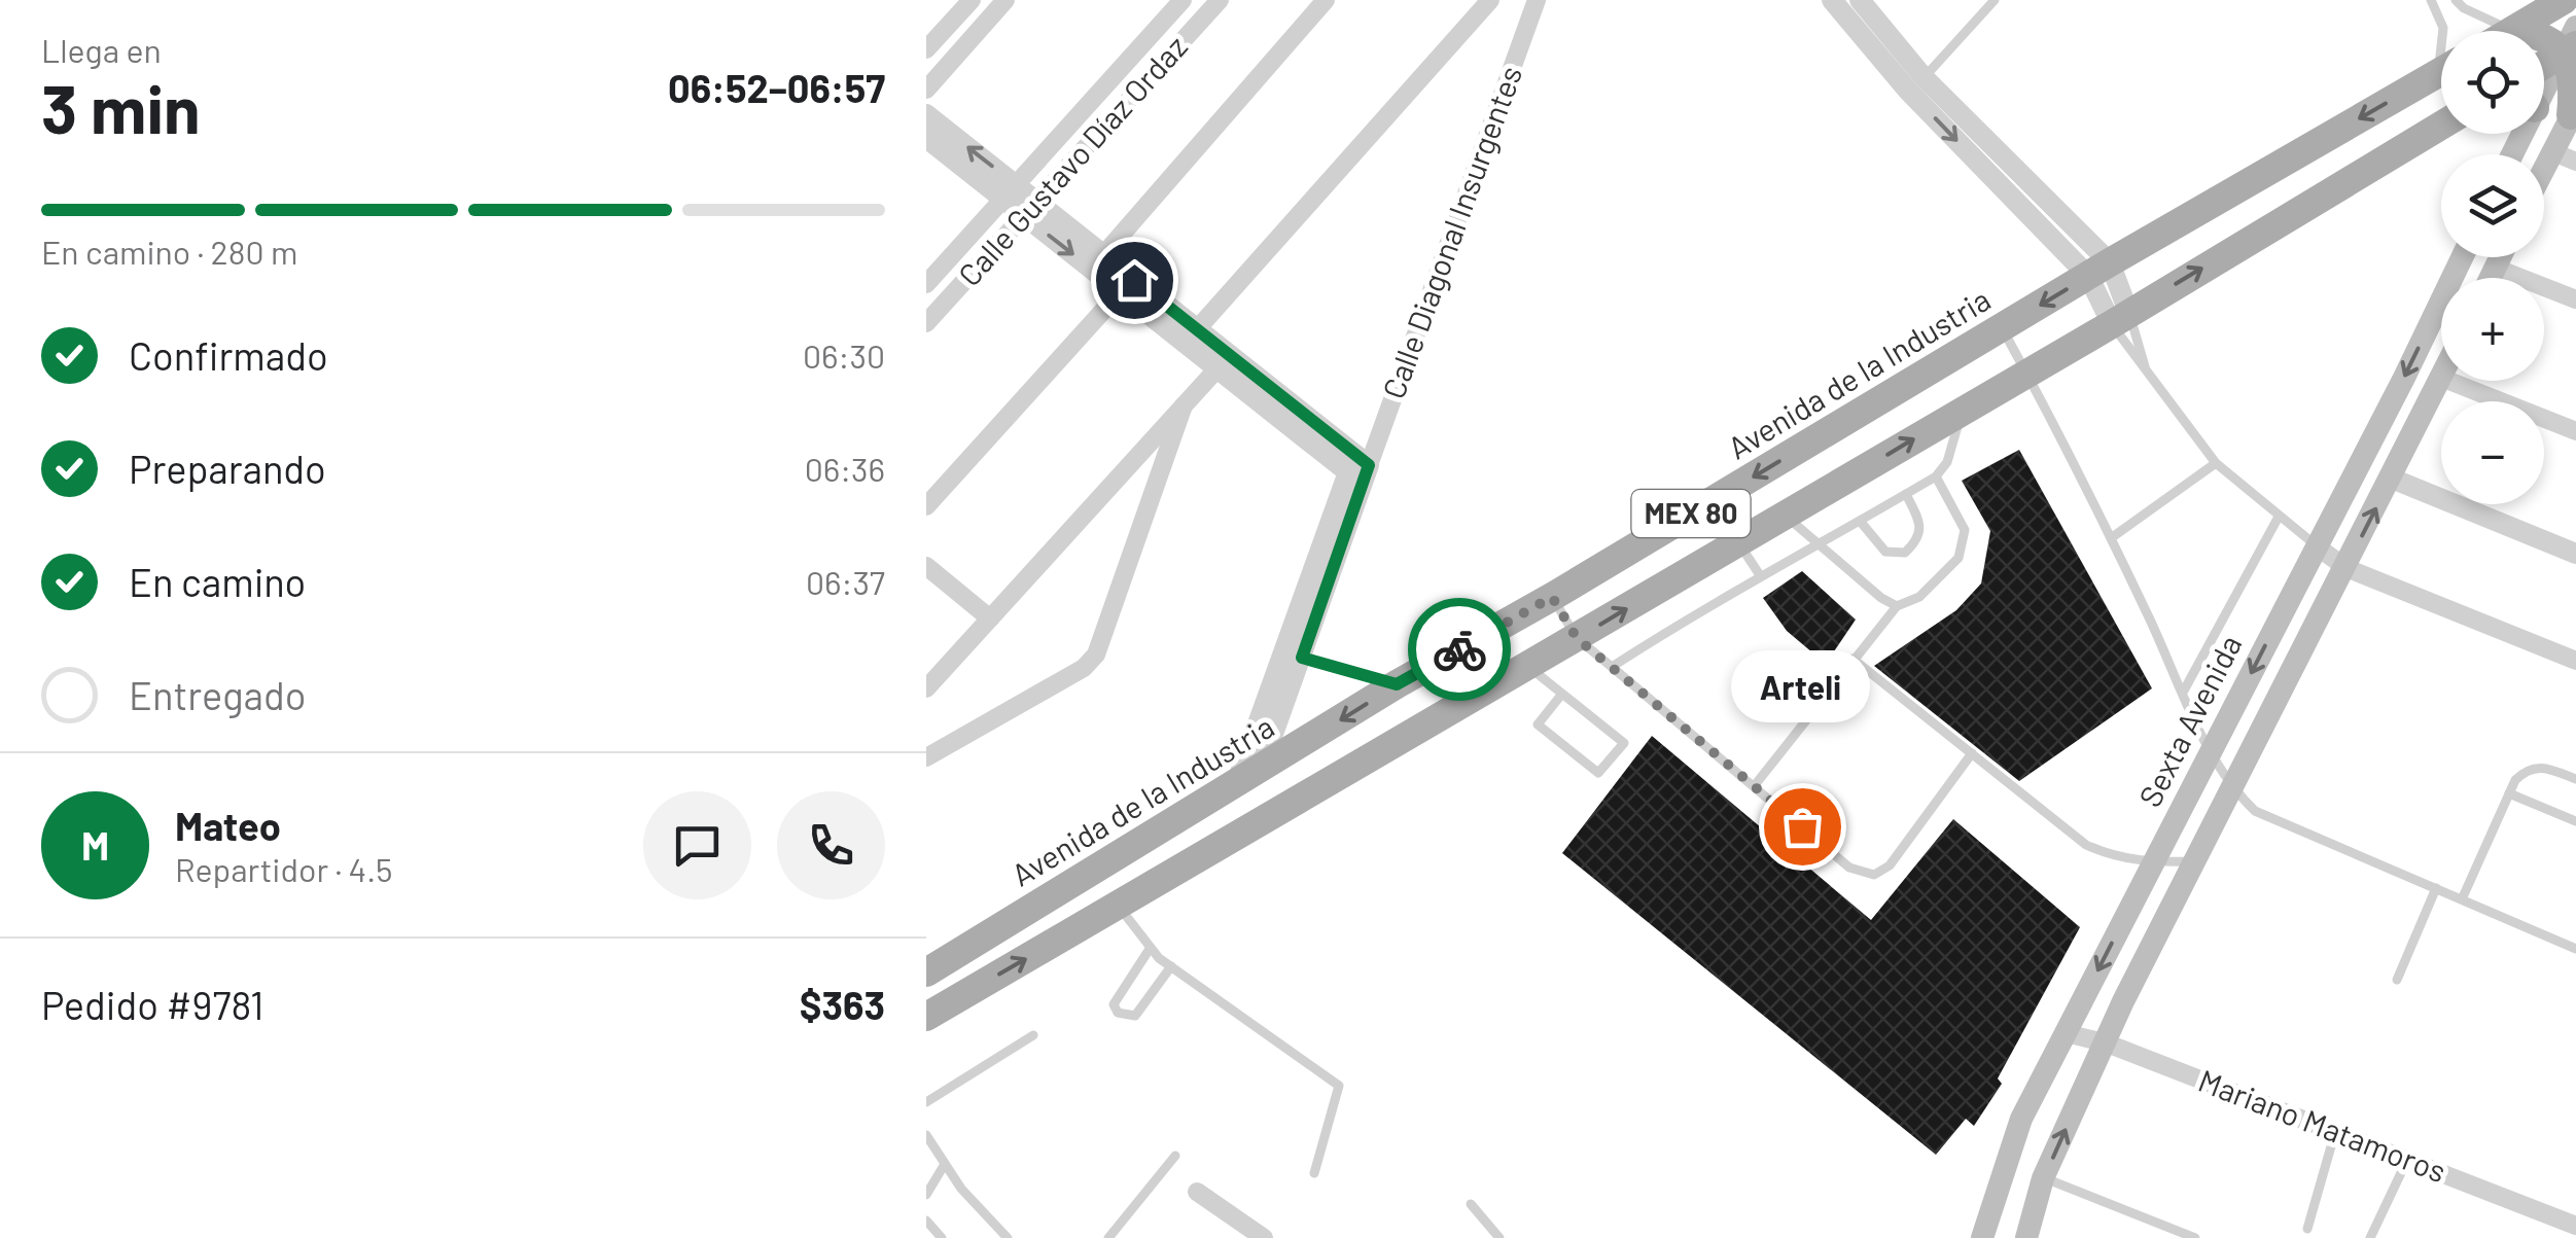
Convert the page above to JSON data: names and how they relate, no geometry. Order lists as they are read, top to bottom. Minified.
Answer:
{"streets":{"main road":["Avenida de la Industria","MEX 80","Sexta Avenida"],"street":["Calle Gustavo Díaz Ordaz","Calle Diagonal Insurgentes","Mariano Matamoros"]},"crossings":[["Calle Diagonal Insurgentes","Avenida de la Industria"],["Sexta Avenida","Mariano Matamoros"]],"places":["Arteli"],"page":{"heading":["3 min","Llega en","06:52–06:57"],"panel":["Mateo","Repartidor · 4.5","Pedido #9781","$363"],"map_buttons":["+","−"],"bar":"En camino · 280 m","list":[["Confirmado","06:30"],["Preparando","06:36"],["En camino","06:37"],"Entregado"],"bubble":"Arteli","round":"M"}}
